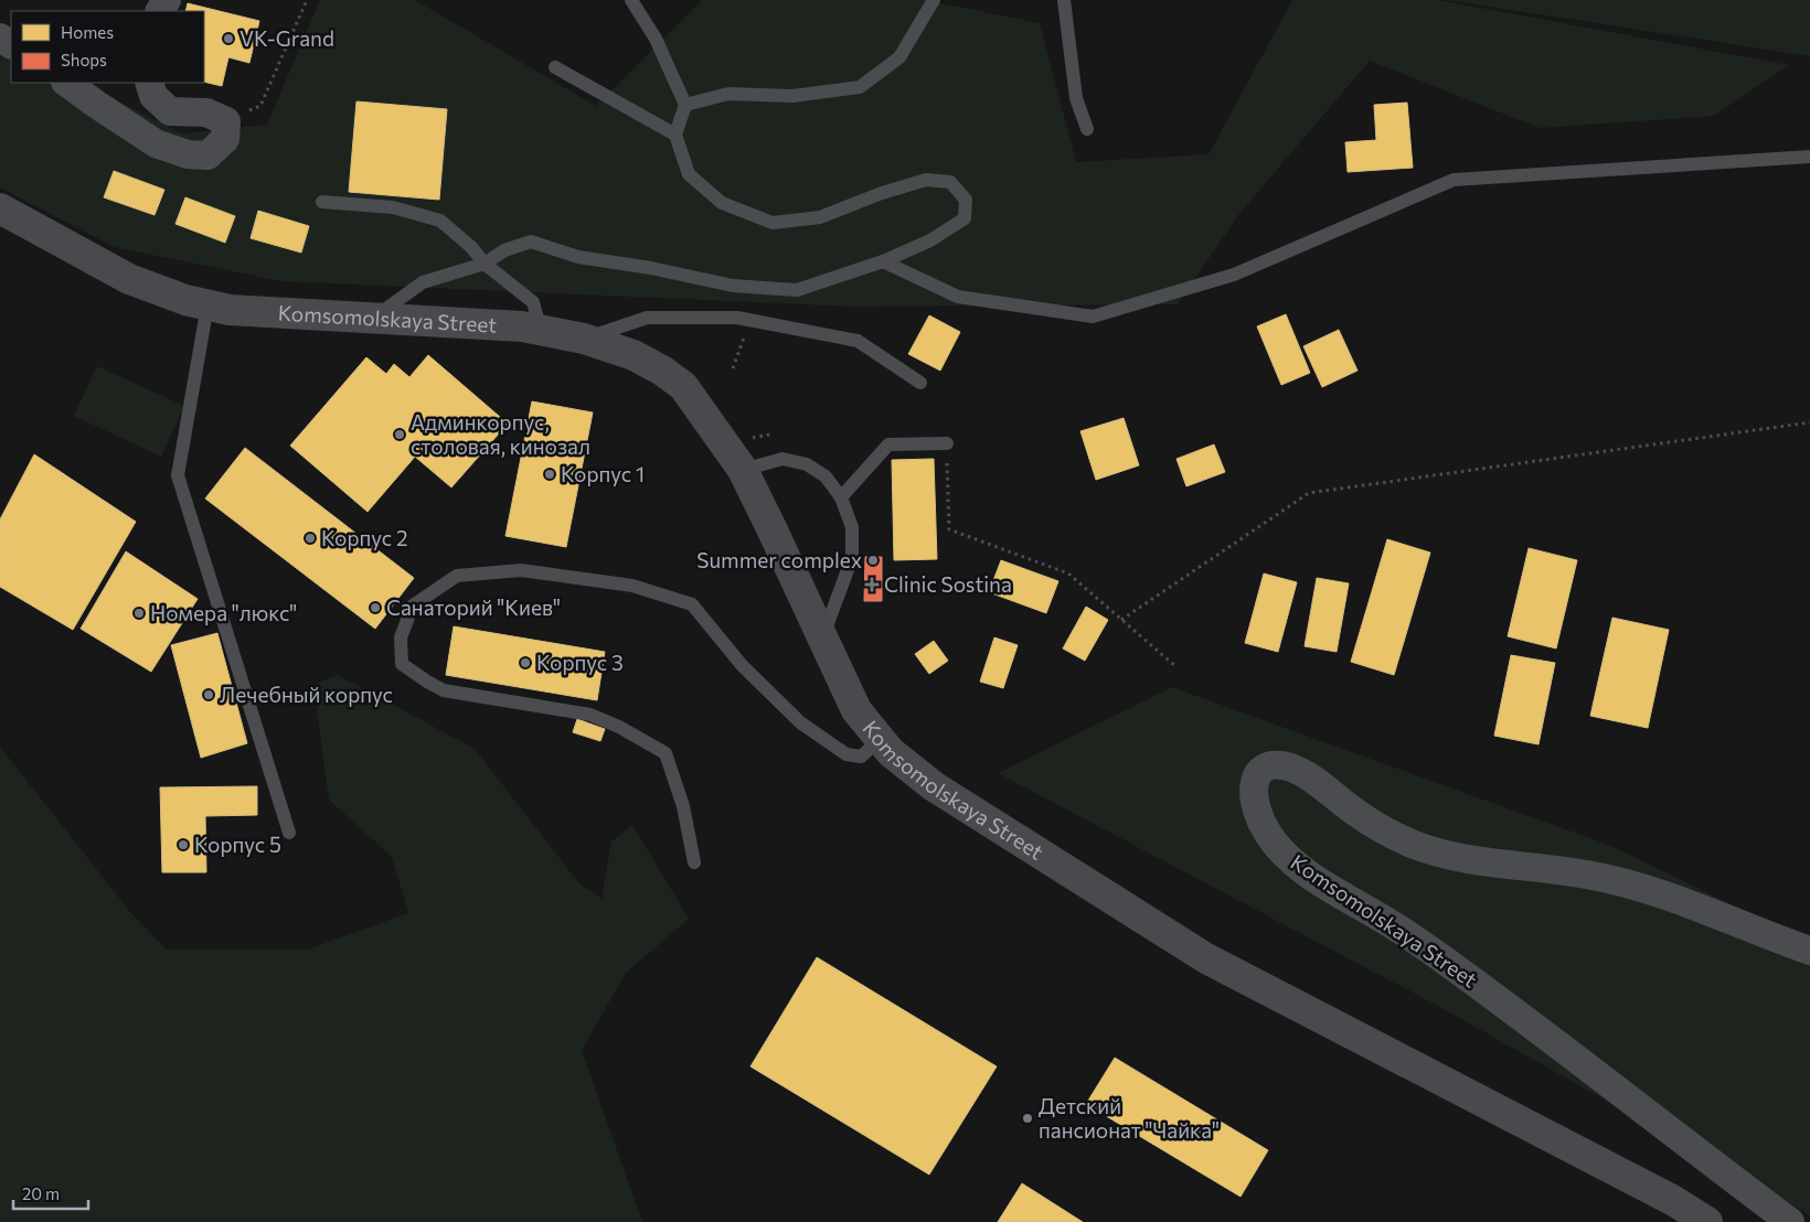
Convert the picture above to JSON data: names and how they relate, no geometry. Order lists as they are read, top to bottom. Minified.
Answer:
{"streets":{"main road":["Komsomolskaya Street"]},"places":{"other":["VK-Grand","Админкорпус, столовая, кинозал","Корпус 1","Корпус 2","Summer complex","Санаторий \"Киев\"","Номера \"люкс\"","Корпус 3","Лечебный корпус","Корпус 5","Детский пансионат \"Чайка\""],"health":["Clinic Sostina"]},"legend":["Homes","Shops"],"scale_bar":"20 m"}
